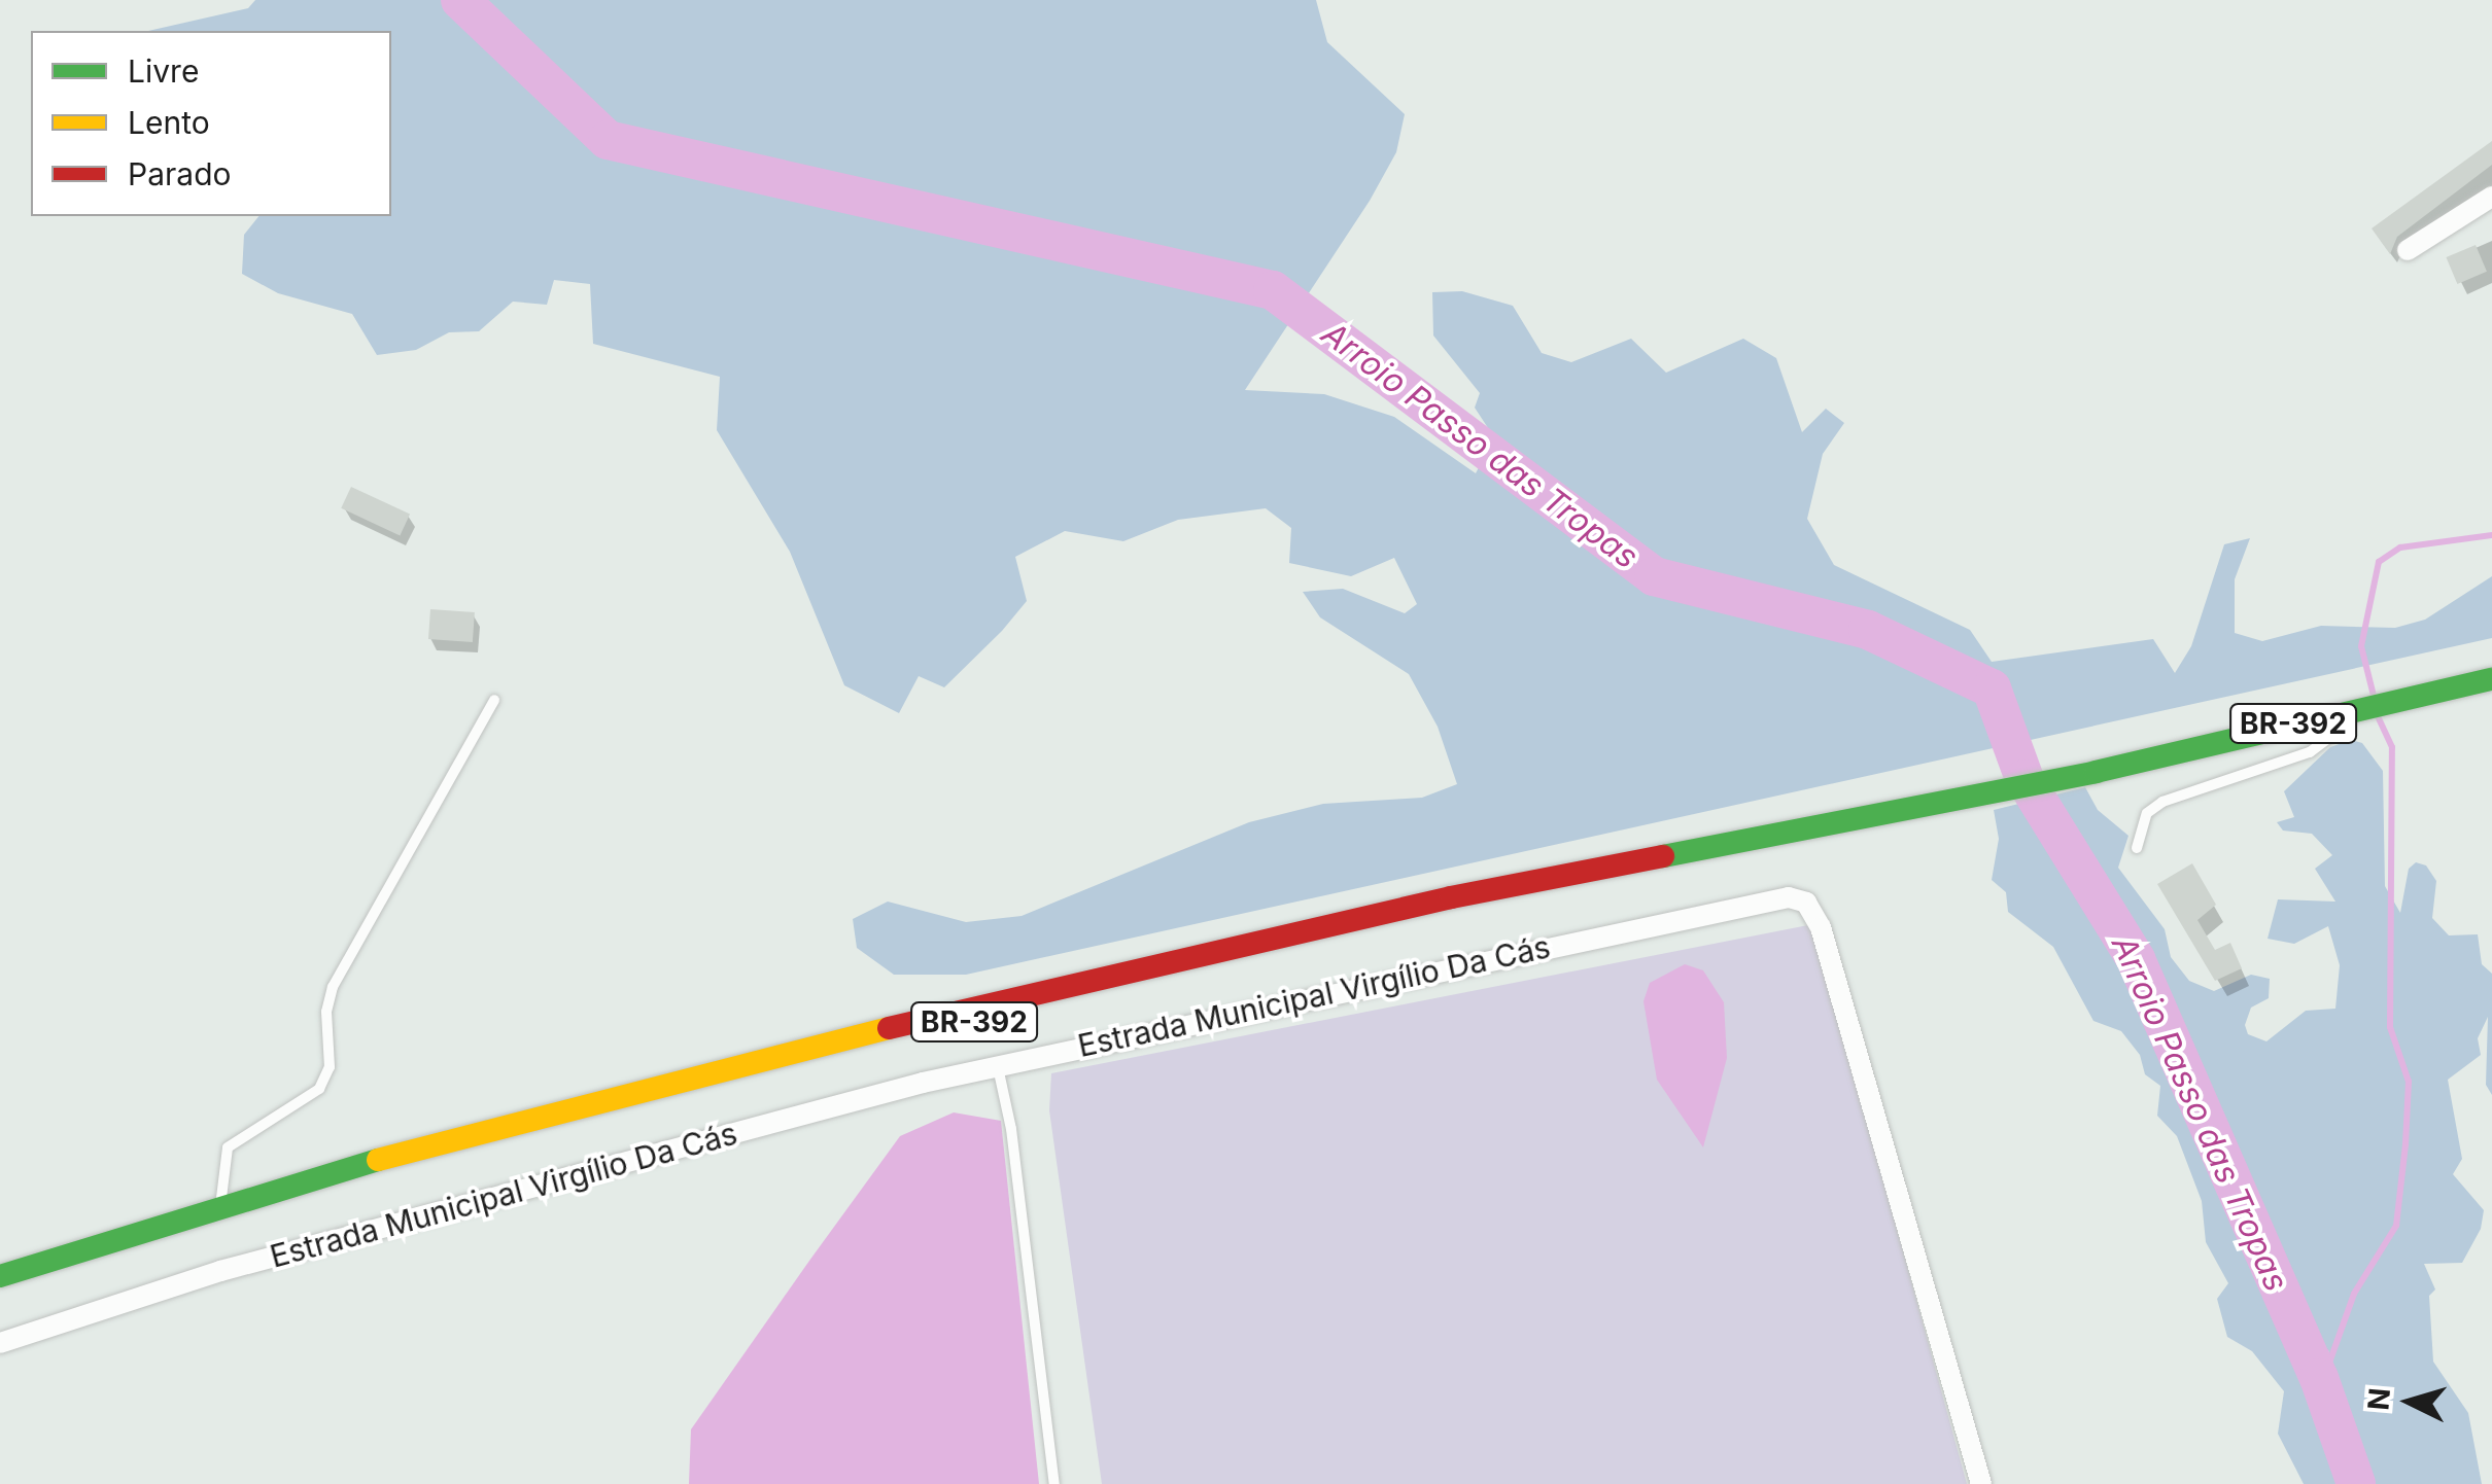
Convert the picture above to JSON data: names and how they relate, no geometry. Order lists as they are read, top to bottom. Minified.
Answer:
{"streets":{"highway":["BR-392"],"street":["Estrada Municipal Virgílio Da Cás"]},"water":["Arroio Passo das Tropas"],"legend":["Livre","Lento","Parado"],"north":"left"}
